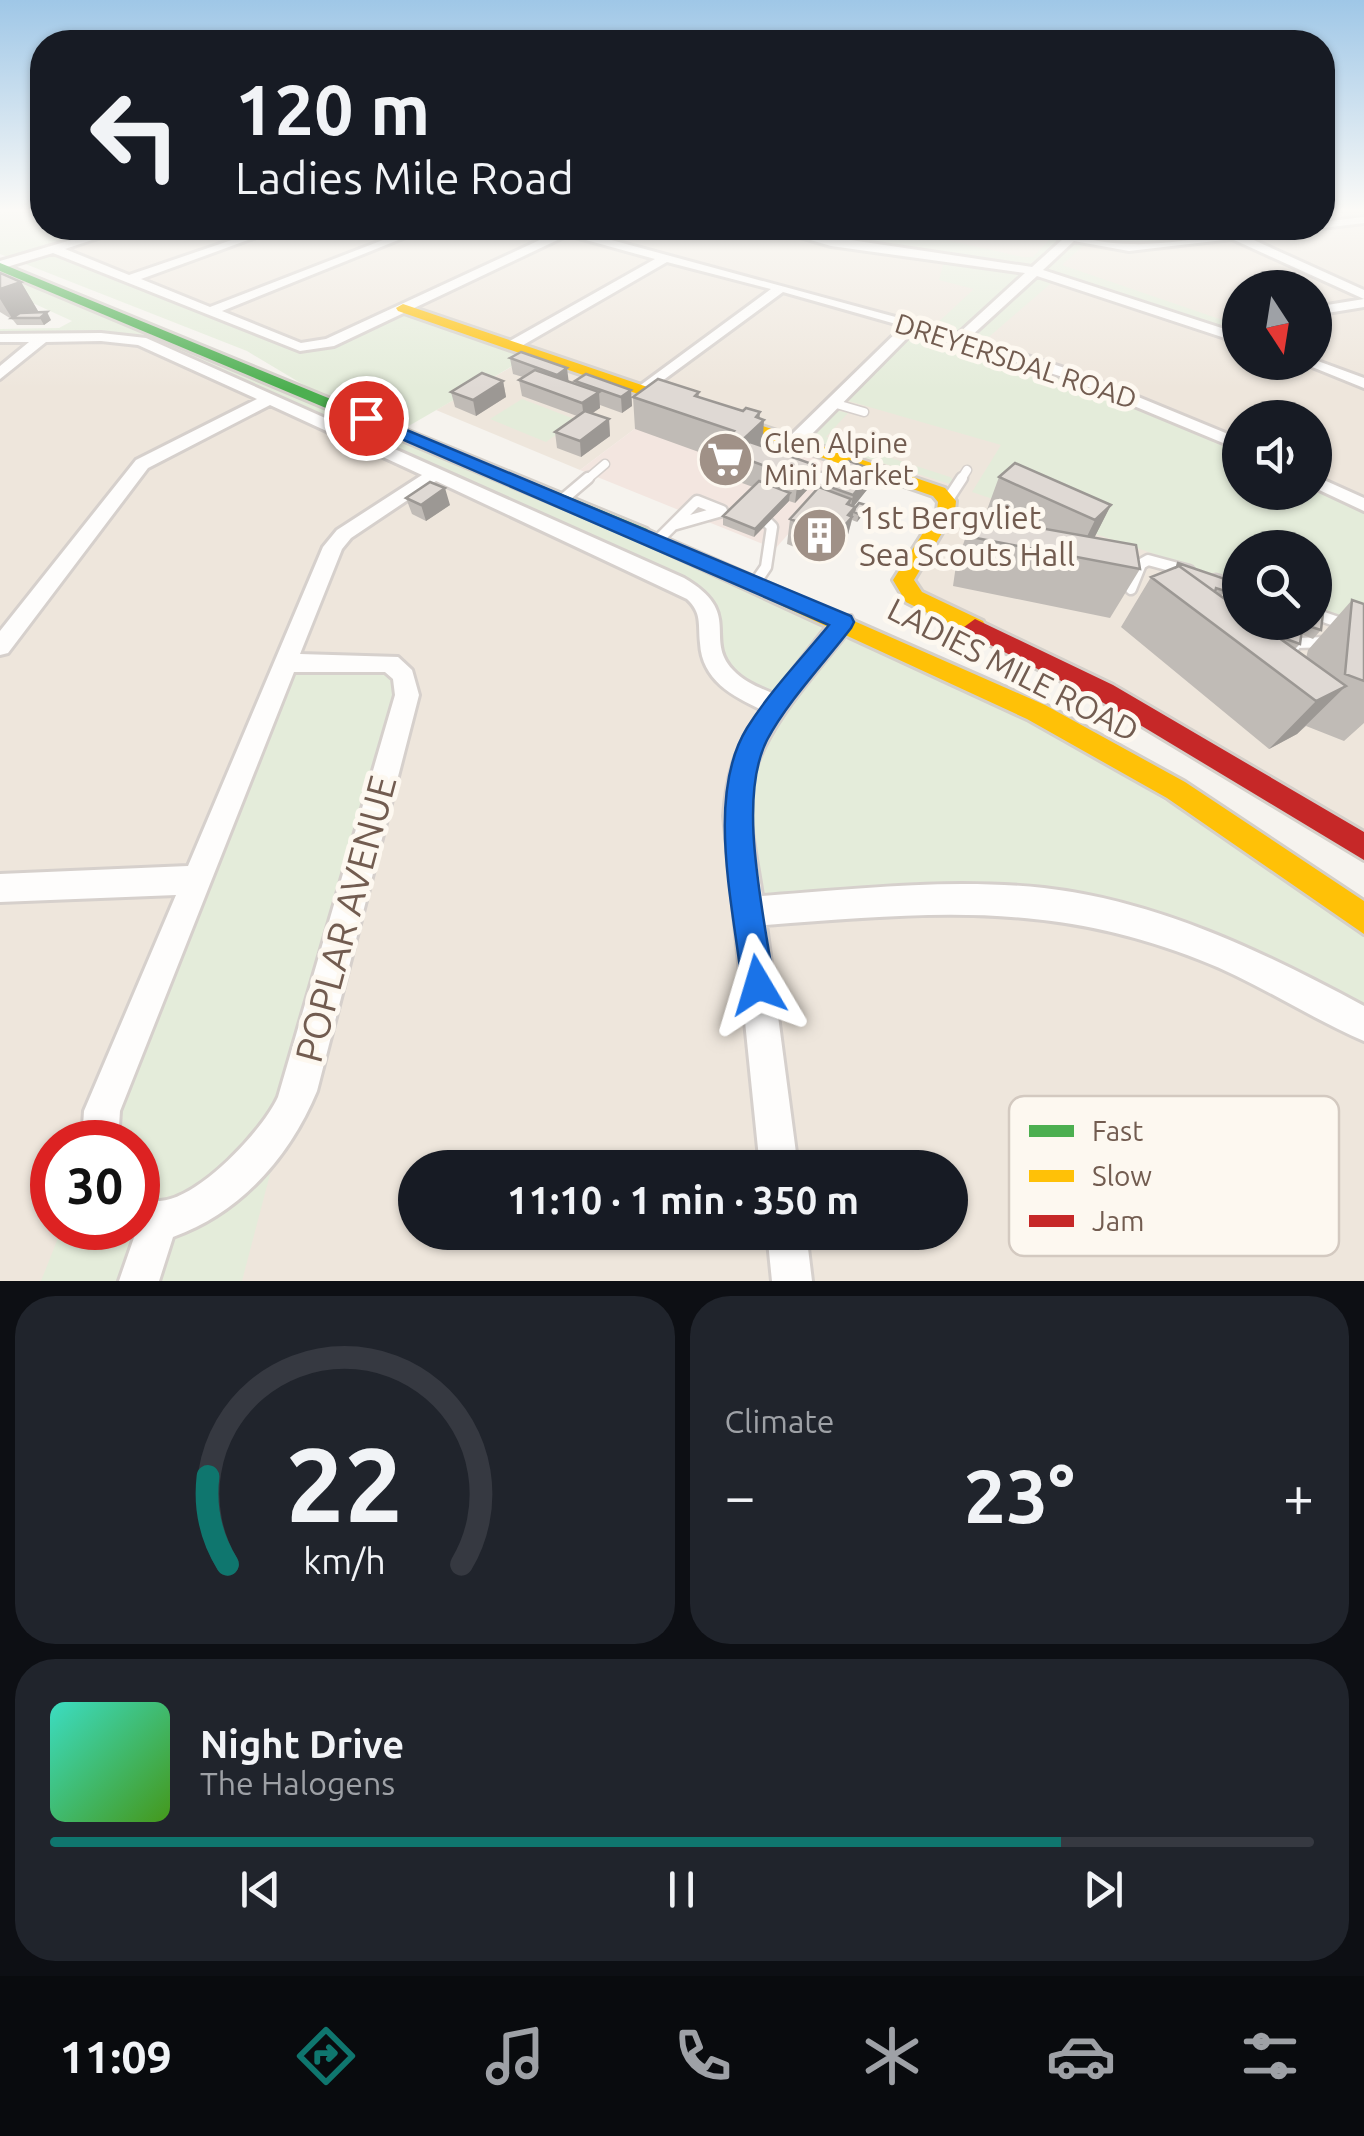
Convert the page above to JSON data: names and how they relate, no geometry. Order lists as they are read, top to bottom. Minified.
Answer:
{"streets":{"main road":["LADIES MILE ROAD"],"street":["DREYERSDAL ROAD","POPLAR AVENUE"]},"places":{"supermarket":["Glen Alpine Mini Market"],"building":["1st Bergvliet Sea Scouts Hall"]},"legend":["Fast","Slow","Jam"],"north":"bottom","page":{"turn":["120 m","Ladies Mile Road"],"limit":"30","trip":"11:10 · 1 min · 350 m","tile":"Climate","heat":["−","23°","+"],"song":["Night Drive","The Halogens"],"tabs":"11:09","gauge":["22","km/h"]}}
